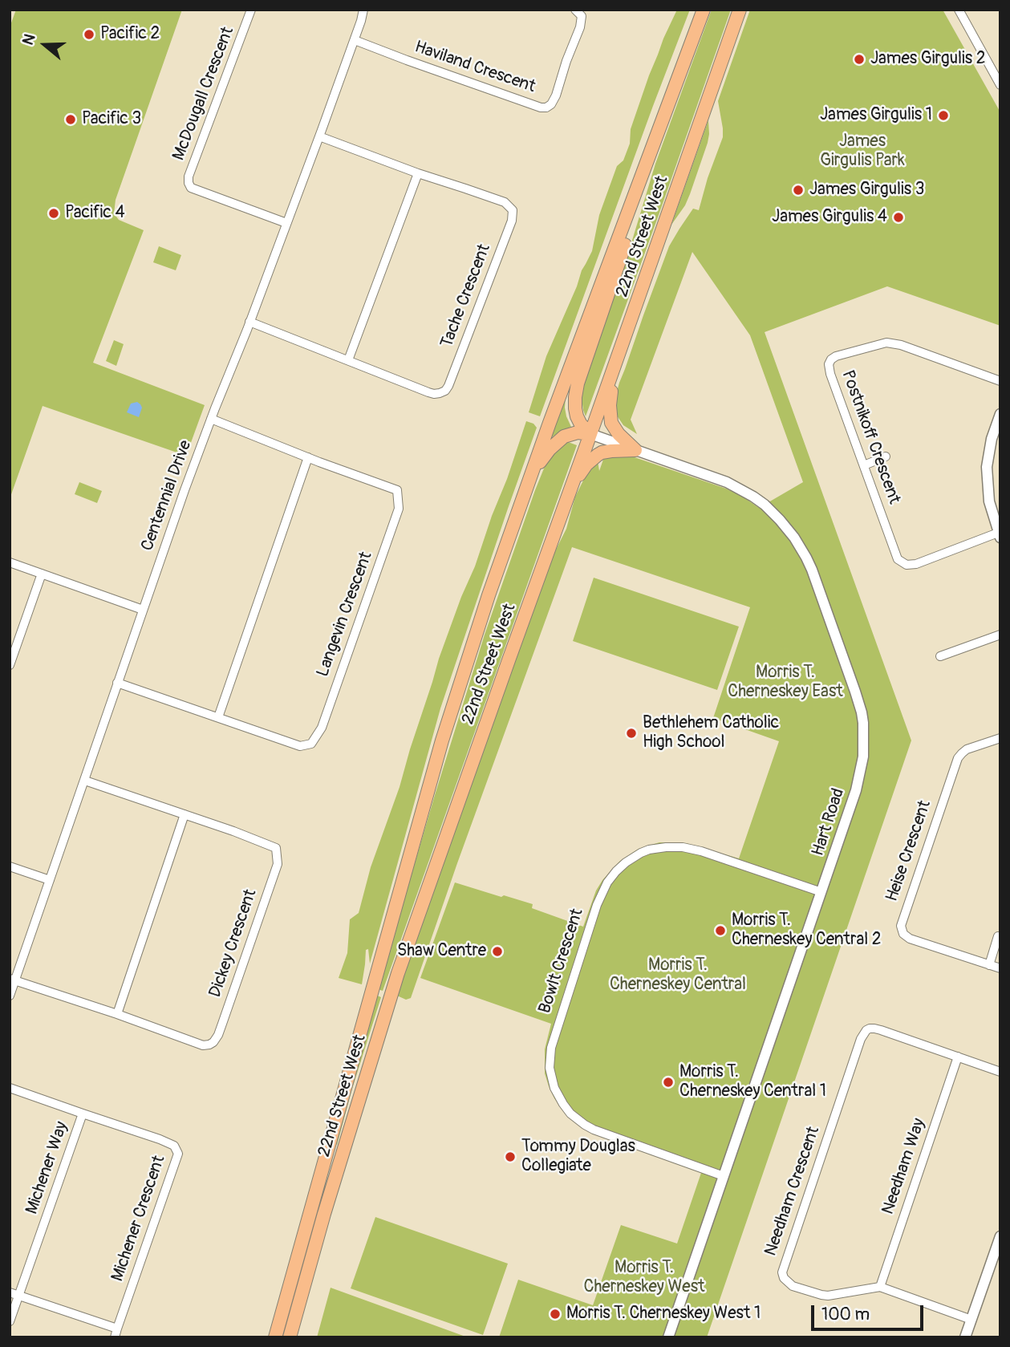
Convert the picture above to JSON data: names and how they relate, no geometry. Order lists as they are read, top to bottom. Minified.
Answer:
{"streets":{"highway":["22nd Street West"],"street":["Haviland Crescent","McDougall Crescent","Tache Crescent","Postnikoff Crescent","Centennial Drive","Langevin Crescent","Hart Road","Heise Crescent","Dickey Crescent","Bowlt Crescent","Needham Way","Michener Way","Needham Crescent","Michener Crescent"]},"crossings":[["Haviland Crescent","Centennial Drive"],["McDougall Crescent","Centennial Drive"],["22nd Street West","Hart Road"],["Tache Crescent","Centennial Drive"],["Centennial Drive","Langevin Crescent"],["Centennial Drive","Dickey Crescent"],["Hart Road","Bowlt Crescent"],["Needham Way","Needham Crescent"],["Michener Way","Michener Crescent"]],"parks":["James Girgulis Park","Morris T. Cherneskey East","Morris T. Cherneskey Central","Morris T. Cherneskey West"],"places":["Pacific 2","James Girgulis 2","James Girgulis 1","Pacific 3","James Girgulis 3","Pacific 4","James Girgulis 4","Bethlehem Catholic High School","Morris T. Cherneskey Central 2","Shaw Centre","Morris T. Cherneskey Central 1","Tommy Douglas Collegiate","Morris T. Cherneskey West 1"],"scale_bar":"100 m","north":"left"}
